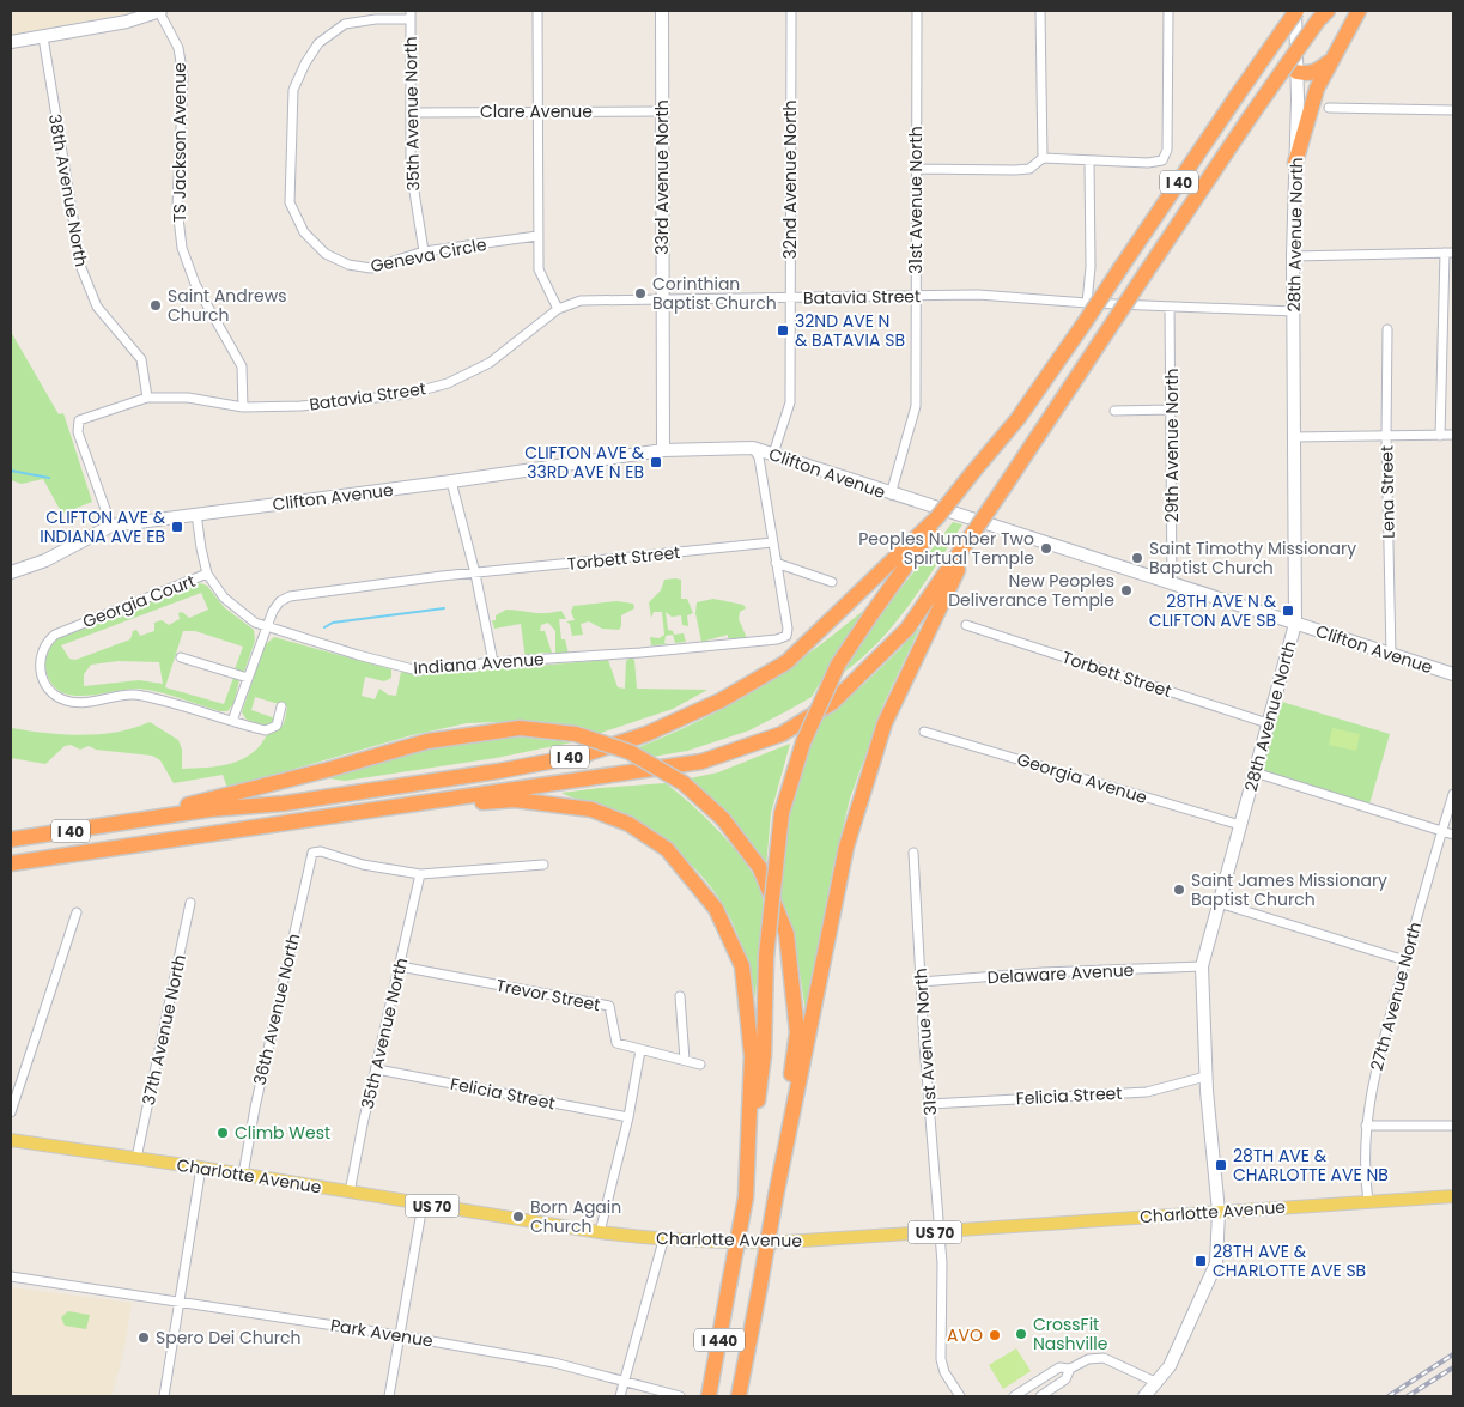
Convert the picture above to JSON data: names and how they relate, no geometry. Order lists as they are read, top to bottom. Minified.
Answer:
{"streets":{"highway":["I 40","I 440"],"main road":["Charlotte Avenue","US 70"],"street":["Clare Avenue","35th Avenue North","TS Jackson Avenue","33rd Avenue North","32nd Avenue North","38th Avenue North","31st Avenue North","28th Avenue North","Geneva Circle","Batavia Street","29th Avenue North","Clifton Avenue","Lena Street","Torbett Street","Georgia Court","Indiana Avenue","Georgia Avenue","Delaware Avenue","Trevor Street","27th Avenue North","36th Avenue North","37th Avenue North","Felicia Street","Park Avenue"]},"crossings":[["Clare Avenue","35th Avenue North"],["Clare Avenue","33rd Avenue North"],["35th Avenue North","Geneva Circle"],["35th Avenue North","Trevor Street"],["35th Avenue North","36th Avenue North"],["35th Avenue North","Felicia Street"],["35th Avenue North","Charlotte Avenue"],["TS Jackson Avenue","Batavia Street"],["33rd Avenue North","Batavia Street"],["33rd Avenue North","Clifton Avenue"],["32nd Avenue North","Batavia Street"],["32nd Avenue North","Clifton Avenue"],["I 40","28th Avenue North"],["38th Avenue North","Batavia Street"],["31st Avenue North","Batavia Street"],["31st Avenue North","Clifton Avenue"],["31st Avenue North","Delaware Avenue"],["31st Avenue North","Felicia Street"],["31st Avenue North","Charlotte Avenue"],["28th Avenue North","Batavia Street"],["28th Avenue North","Clifton Avenue"],["28th Avenue North","Torbett Street"],["28th Avenue North","Georgia Avenue"],["28th Avenue North","Delaware Avenue"],["28th Avenue North","Felicia Street"],["28th Avenue North","Charlotte Avenue"],["Batavia Street","29th Avenue North"],["Batavia Street","Clifton Avenue"],["29th Avenue North","Clifton Avenue"],["Clifton Avenue","Lena Street"],["Clifton Avenue","Georgia Court"],["Torbett Street","Indiana Avenue"],["Georgia Court","Indiana Avenue"],["27th Avenue North","Charlotte Avenue"],["36th Avenue North","Charlotte Avenue"],["37th Avenue North","Charlotte Avenue"]],"places":{"other":["Corinthian Baptist Church","Saint Andrews Church","Peoples Number Two Spirtual Temple","Saint Timothy Missionary Baptist Church","New Peoples Deliverance Temple","Saint James Missionary Baptist Church","Climb West","Born Again Church","CrossFit Nashville","AVO","Spero Dei Church"],"transit":["32ND AVE N & BATAVIA SB","CLIFTON AVE & 33RD AVE N EB","CLIFTON AVE & INDIANA AVE EB","28TH AVE N & CLIFTON AVE SB","28TH AVE & CHARLOTTE AVE NB","28TH AVE & CHARLOTTE AVE SB"]}}
